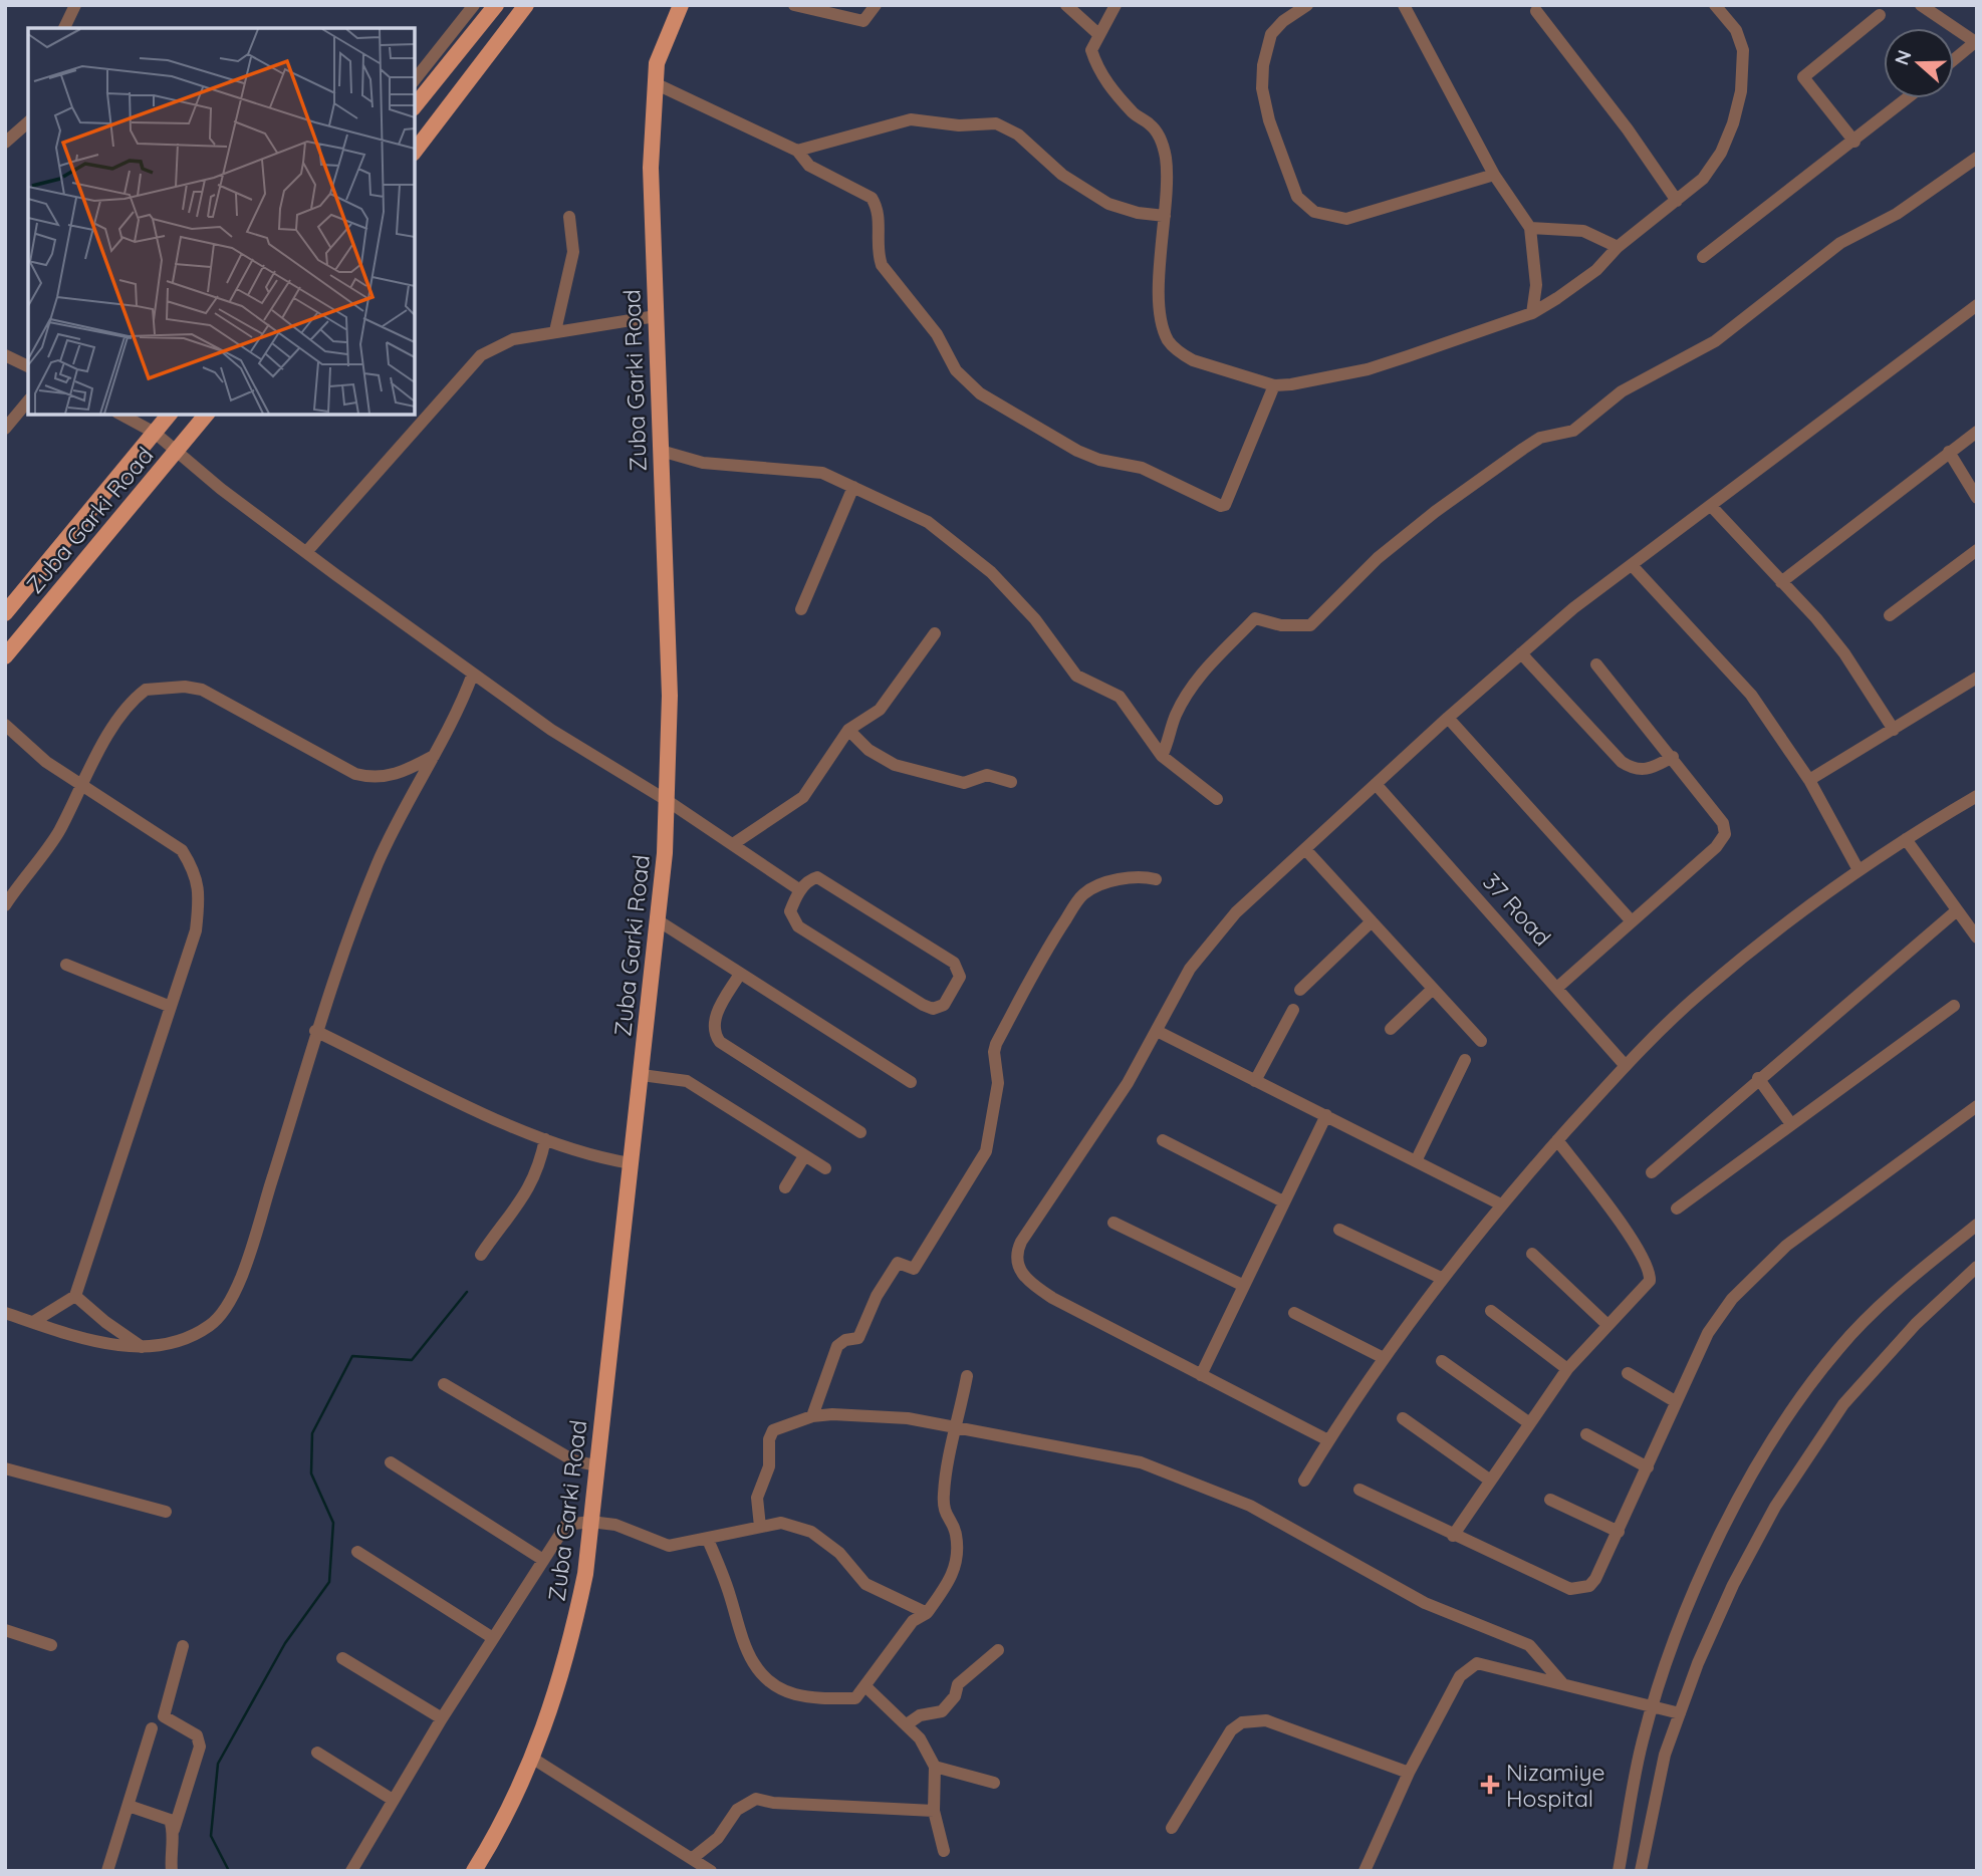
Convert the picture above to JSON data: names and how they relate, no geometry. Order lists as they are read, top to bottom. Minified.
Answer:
{"streets":{"main road":["Zuba Garki Road"],"street":["37 Road"]},"places":{"health":["Nizamiye Hospital"]},"north":"left"}
